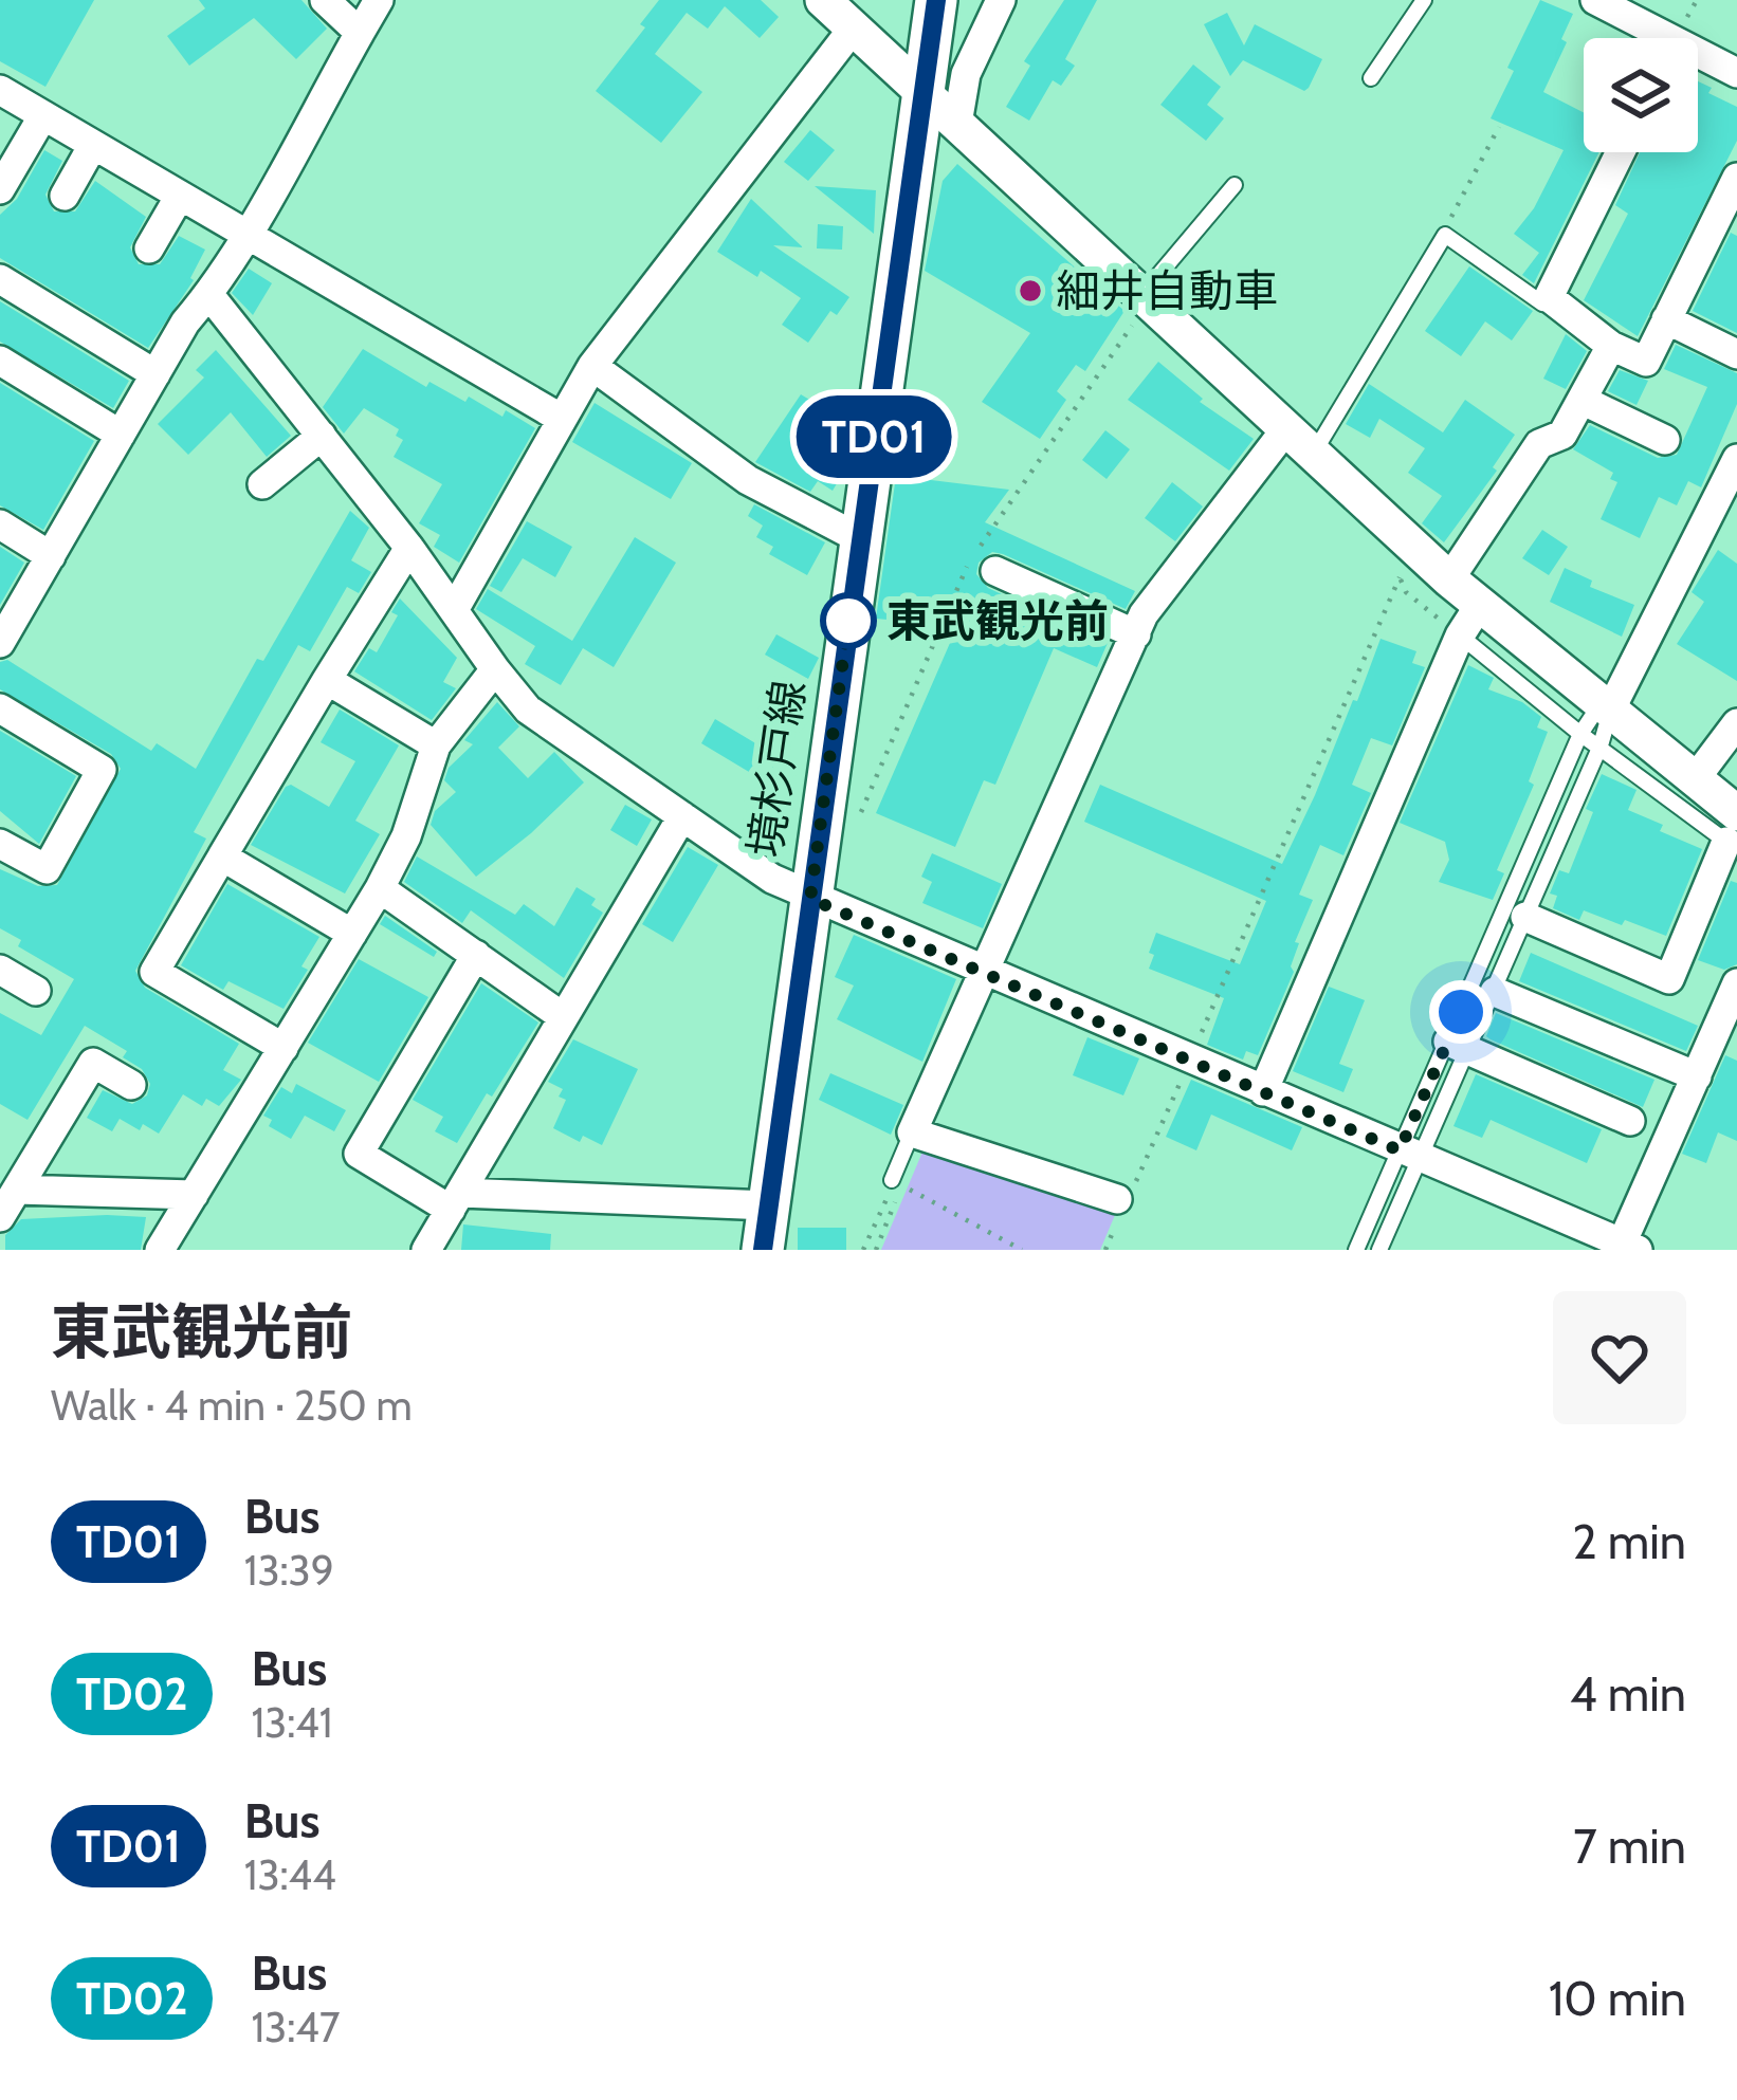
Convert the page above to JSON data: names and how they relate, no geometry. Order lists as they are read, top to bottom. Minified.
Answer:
{"streets":{"main road":["境杉戸線"]},"places":["細井自動車","東武観光前"],"lines":["bus line TD01"],"page":{"on_map":"TD01","heading":["東武観光前","Walk · 4 min · 250 m"],"list":[{"mark":"TD01","name":"Bus","note":"13:39","value":"2 min"},{"mark":"TD02","name":"Bus","note":"13:41","value":"4 min"},{"mark":"TD01","name":"Bus","note":"13:44","value":"7 min"},{"mark":"TD02","name":"Bus","note":"13:47","value":"10 min"}]}}
